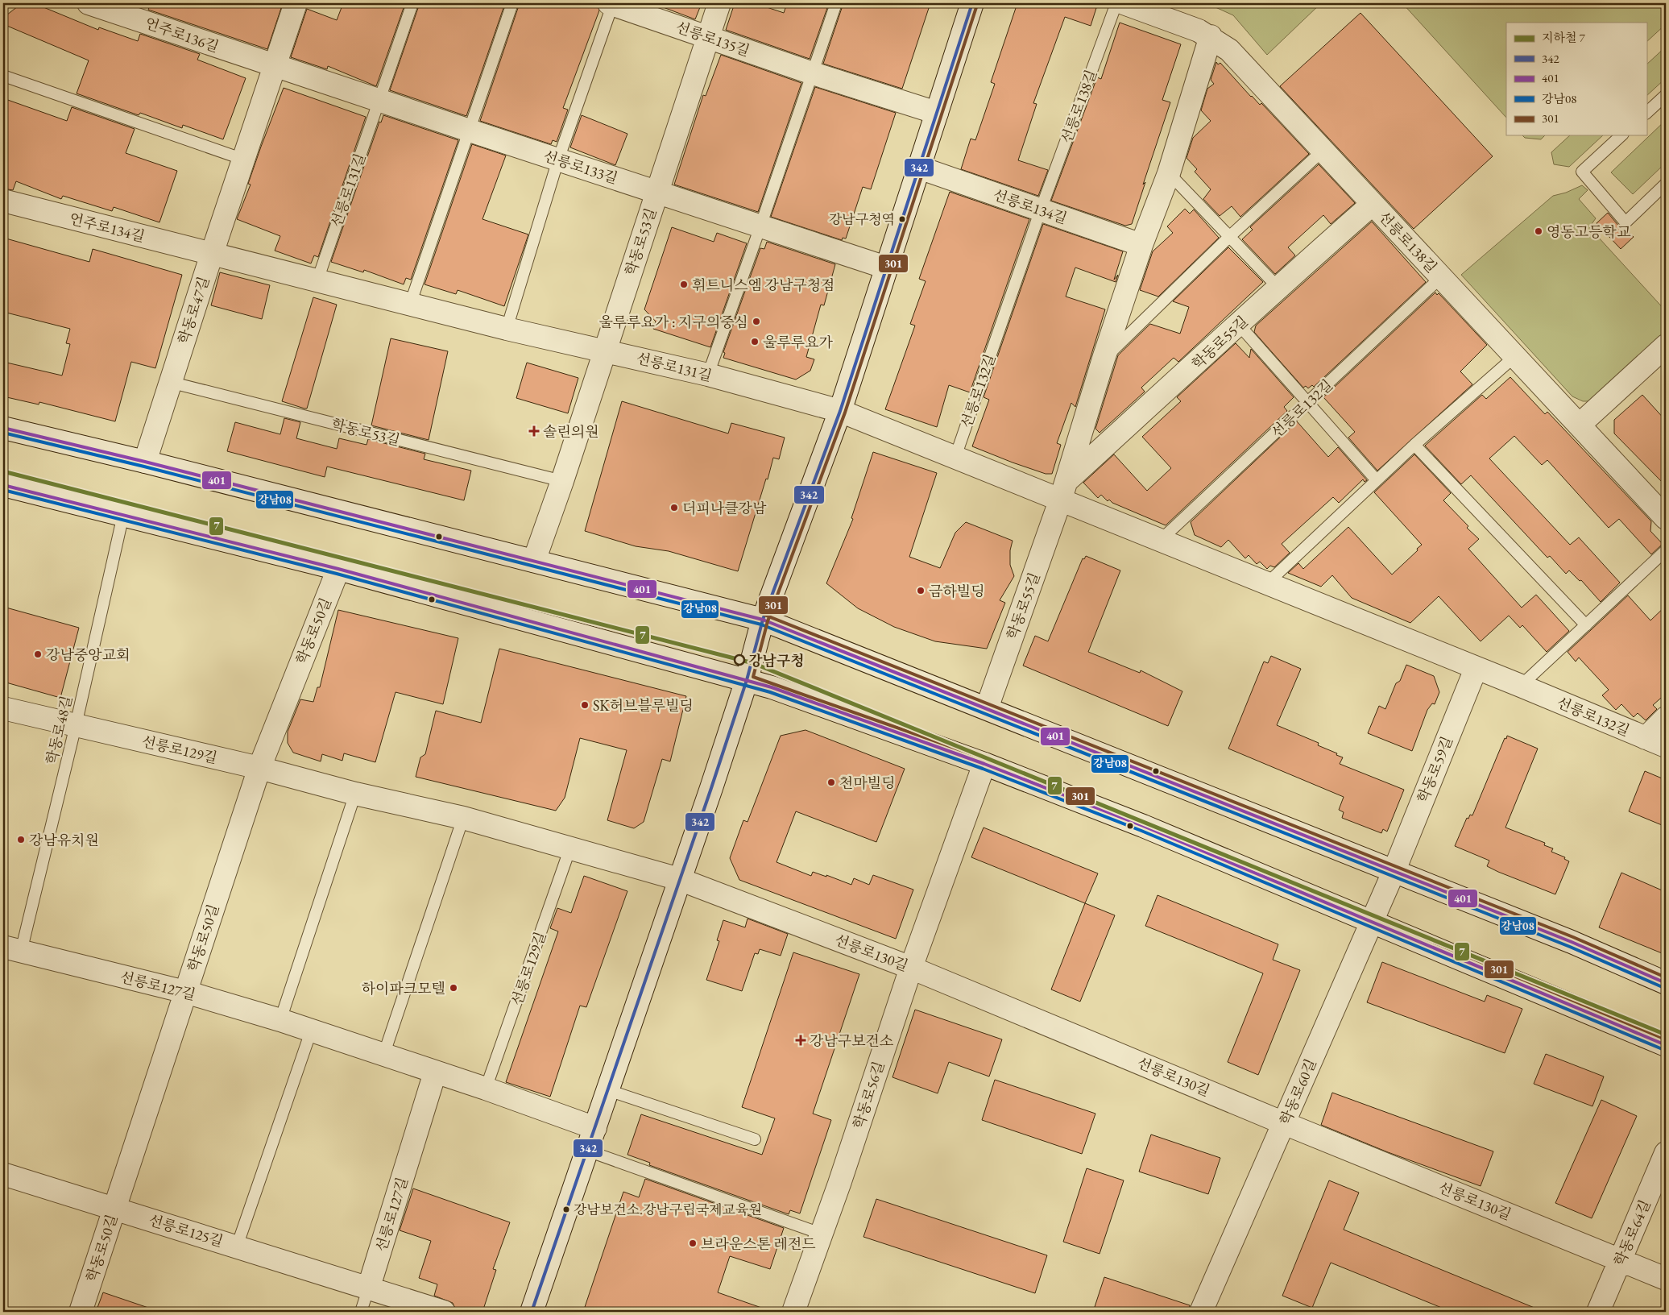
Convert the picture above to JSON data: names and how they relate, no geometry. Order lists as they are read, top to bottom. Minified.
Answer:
{"streets":{"street":["언주로136길","선릉로135길","선릉로138길","선릉로133길","선릉로131길","선릉로134길","언주로134길","학동로53길","학동로47길","학동로55길","선릉로132길","학동로50길","선릉로129길","학동로59길","선릉로130길","선릉로127길","학동로60길","학동로56길","선릉로125길","학동로64길"],"lane":["학동로48길"]},"crossings":[["언주로136길","선릉로133길"],["언주로136길","학동로47길"],["선릉로135길","선릉로133길"],["선릉로135길","학동로53길"],["선릉로138길","선릉로134길"],["선릉로138길","학동로55길"],["선릉로138길","선릉로132길"],["선릉로133길","선릉로131길"],["선릉로133길","학동로53길"],["선릉로133길","학동로47길"],["선릉로131길","언주로134길"],["선릉로131길","학동로53길"],["선릉로131길","학동로47길"],["선릉로131길","선릉로132길"],["선릉로134길","학동로55길"],["선릉로134길","선릉로132길"],["언주로134길","학동로47길"],["학동로53길","학동로47길"],["학동로55길","선릉로132길"],["선릉로132길","학동로59길"],["학동로50길","선릉로129길"],["학동로50길","선릉로127길"],["학동로50길","선릉로125길"],["학동로48길","선릉로129길"],["학동로48길","선릉로127길"],["선릉로129길","선릉로130길"],["선릉로129길","선릉로127길"],["학동로59길","학동로60길"],["선릉로130길","학동로60길"],["선릉로130길","학동로56길"],["선릉로130길","학동로64길"],["선릉로127길","선릉로125길"]],"places":{"other":["강남구청역","영동고등학교","휘트니스엠 강남구청점","울루루요가 : 지구의중심","울루루요가","더피나클강남","금하빌딩","강남중앙교회","강남구청","SK허브블루빌딩","천마빌딩","강남유치원","하이파크모텔","강남보건소.강남구립국제교육원","브라운스톤 레전드"],"health":["솔린의원","강남구보건소"]},"lines":["transit line 342","transit line 301","transit line 401","transit line 강남08","metro line 7"],"legend":["지하철 7","342","401","강남08","301"]}
